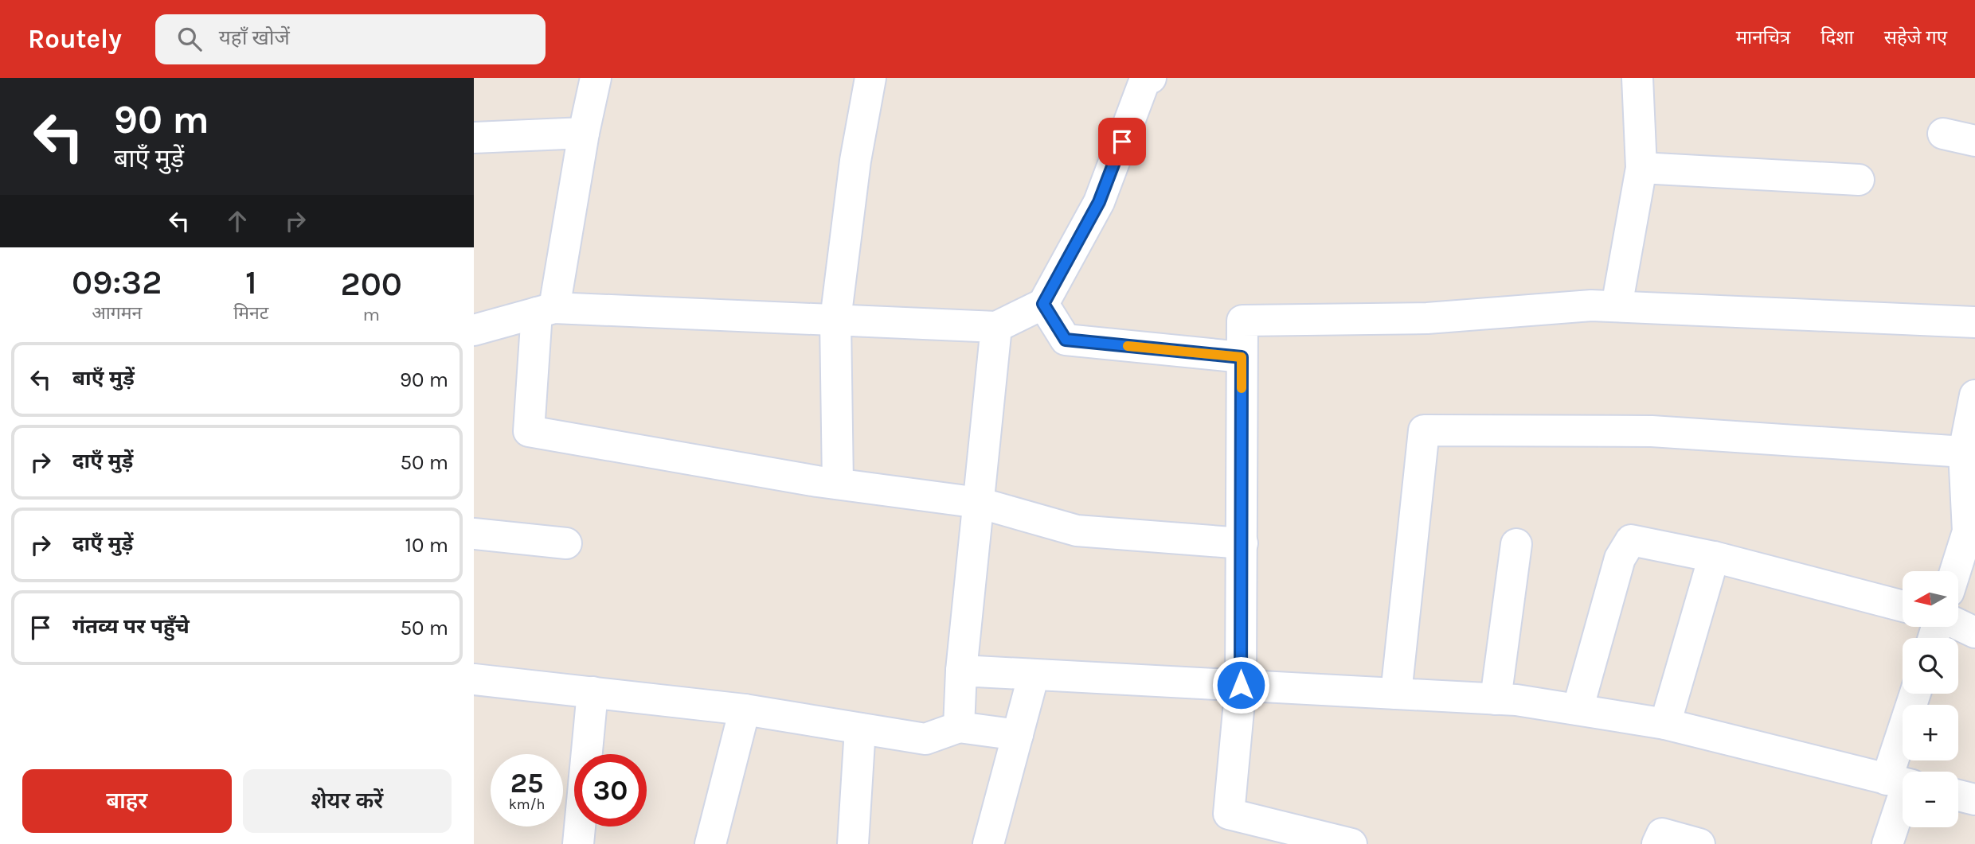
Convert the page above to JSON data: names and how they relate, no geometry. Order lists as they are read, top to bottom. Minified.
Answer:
{"north":"left","page":{"header":"Routely","search":"यहाँ खोजें","nav":["मानचित्र","दिशा","सहेजे गए"],"turn":["90 m","बाएँ मुड़ें"],"eta":["09:32","आगमन","1","मिनट","200","m"],"list":[{"name":"बाएँ मुड़ें","value":"90 m"},{"name":"दाएँ मुड़ें","value":"50 m"},{"name":"दाएँ मुड़ें","value":"10 m"},{"name":"गंतव्य पर पहुँचे","value":"50 m"}],"map_buttons":["+","−"],"speed":"25 km/h","limit":"30","buttons":["बाहर","शेयर करें"]}}
